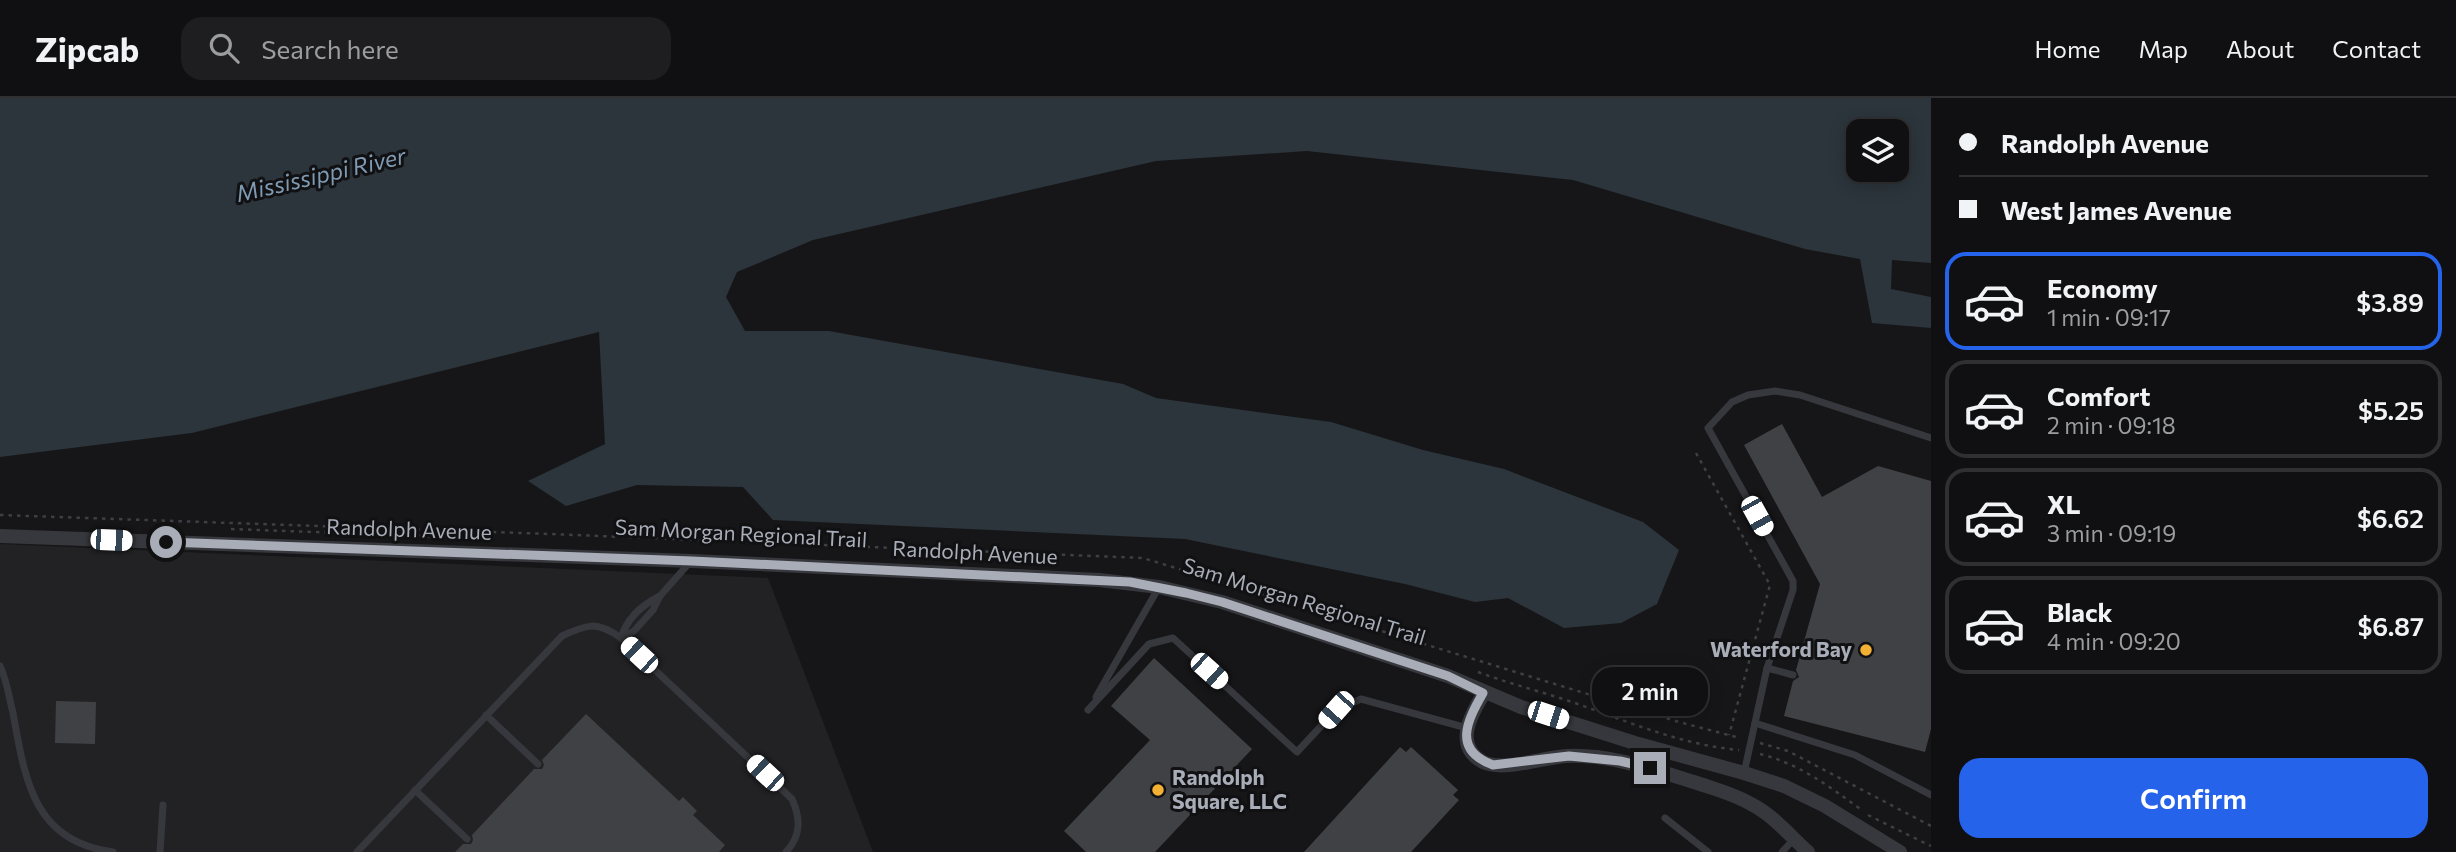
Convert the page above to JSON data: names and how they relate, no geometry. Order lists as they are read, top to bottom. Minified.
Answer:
{"streets":{"street":["Randolph Avenue"]},"water":["Mississippi River"],"places":["Waterford Bay","Randolph Square, LLC"],"page":{"header":"Zipcab","search":"Search here","nav":["Home","Map","About","Contact"],"banner":["Randolph Avenue","West James Avenue"],"list":[{"name":"Economy","note":"1 min · 09:17","value":"$3.89"},{"name":"Comfort","note":"2 min · 09:18","value":"$5.25"},{"name":"XL","note":"3 min · 09:19","value":"$6.62"},{"name":"Black","note":"4 min · 09:20","value":"$6.87"}],"bubble":"2 min","buttons":"Confirm"}}
